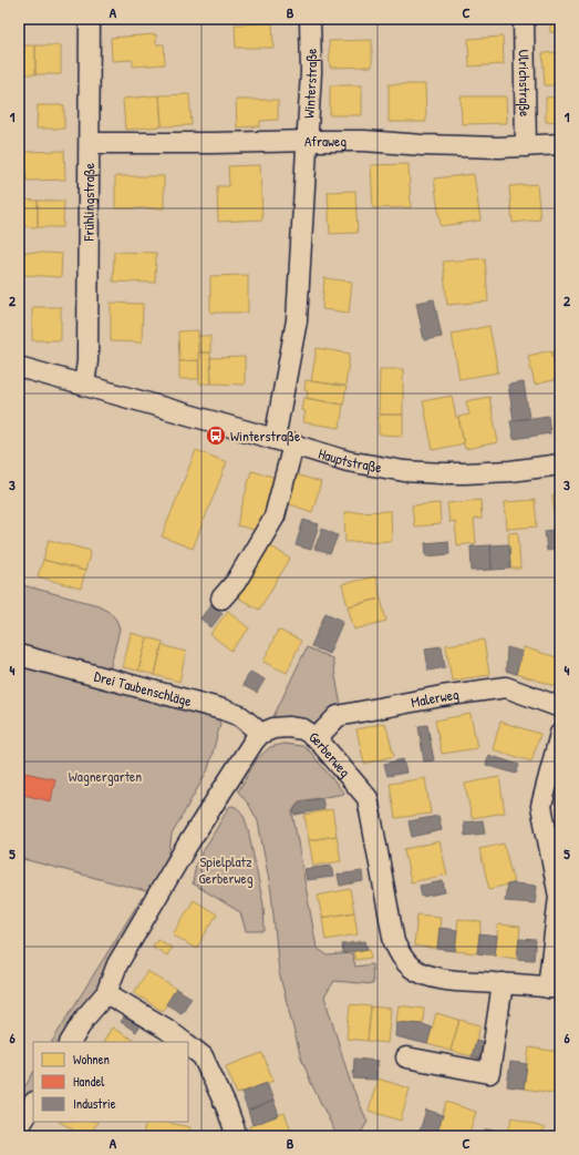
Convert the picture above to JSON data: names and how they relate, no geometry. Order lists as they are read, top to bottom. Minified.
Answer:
{"streets":{"street":["Winterstraße","Ulrichstraße","Afraweg","Frühlingstraße","Hauptstraße","Drei Taubenschläge","Malerweg","Gerberweg"]},"crossings":[["Winterstraße","Afraweg"],["Winterstraße","Hauptstraße"],["Ulrichstraße","Afraweg"],["Afraweg","Frühlingstraße"],["Frühlingstraße","Hauptstraße"],["Drei Taubenschläge","Gerberweg"],["Malerweg","Gerberweg"]],"parks":["Wagnergarten","Spielplatz Gerberweg"],"places":{"bus stop":["Winterstraße"]},"legend":["Wohnen","Handel","Industrie"],"grid":{"columns":["A","B","C"],"rows":["1","2","3","4","5","6"]}}
